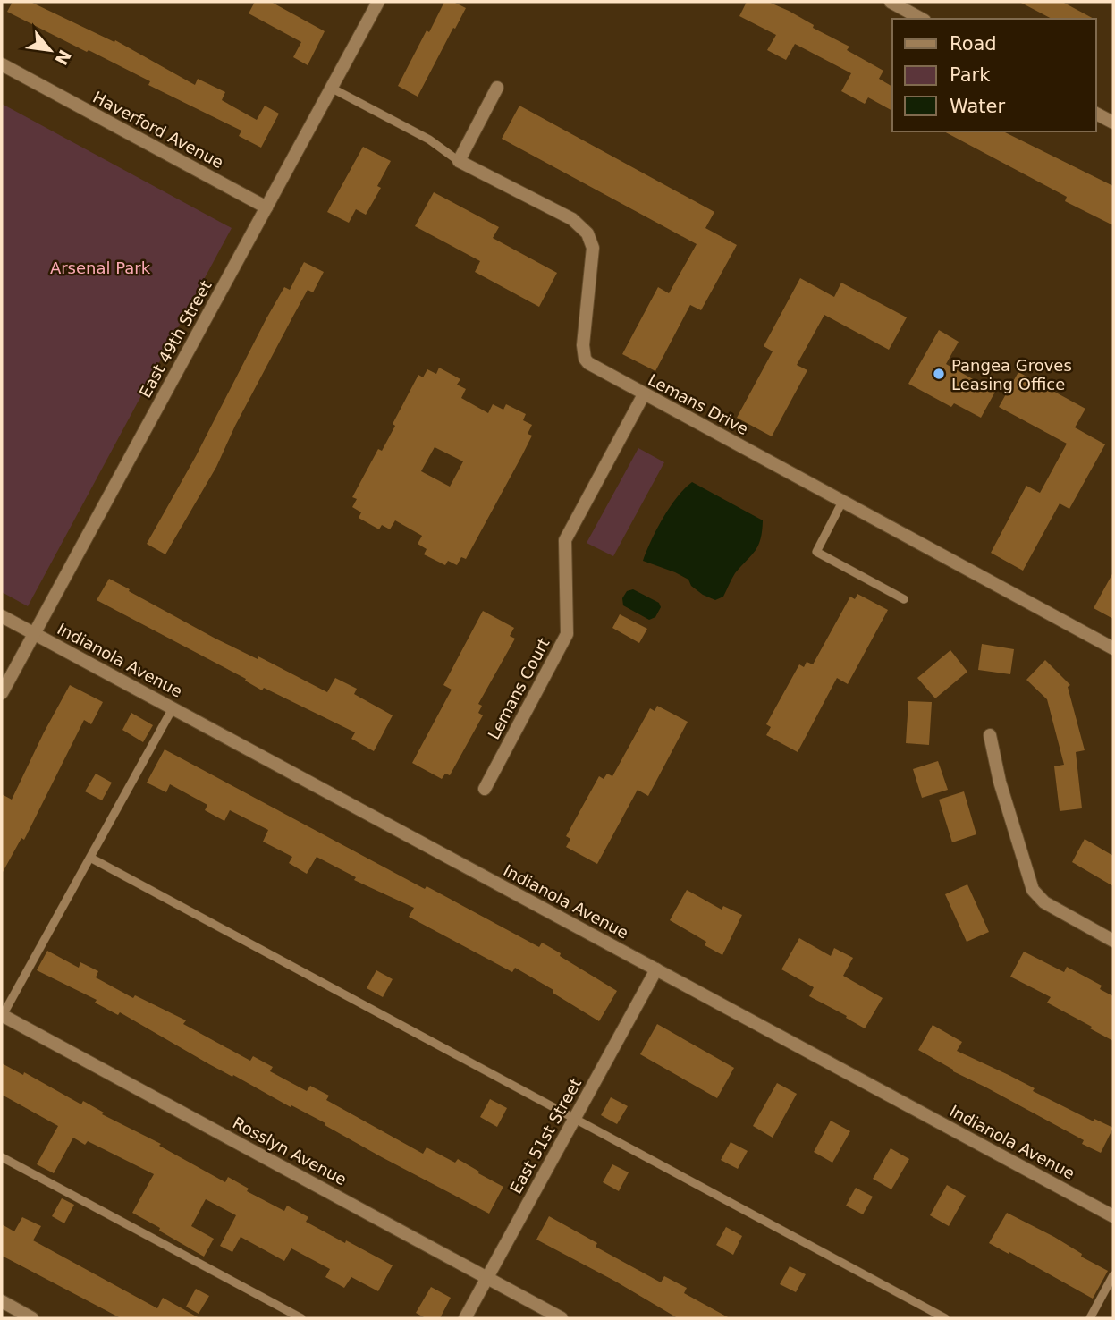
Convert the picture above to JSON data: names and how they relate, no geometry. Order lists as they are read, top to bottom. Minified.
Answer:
{"streets":{"street":["Haverford Avenue","East 49th Street","Lemans Drive","Indianola Avenue","Lemans Court","East 51st Street","Rosslyn Avenue"]},"crossings":[["Haverford Avenue","East 49th Street"],["East 49th Street","Indianola Avenue"],["Lemans Drive","Lemans Court"],["Indianola Avenue","East 51st Street"],["East 51st Street","Rosslyn Avenue"]],"parks":["Arsenal Park"],"places":["Pangea Groves Leasing Office"],"legend":["Road","Park","Water"],"north":"bottom right"}
